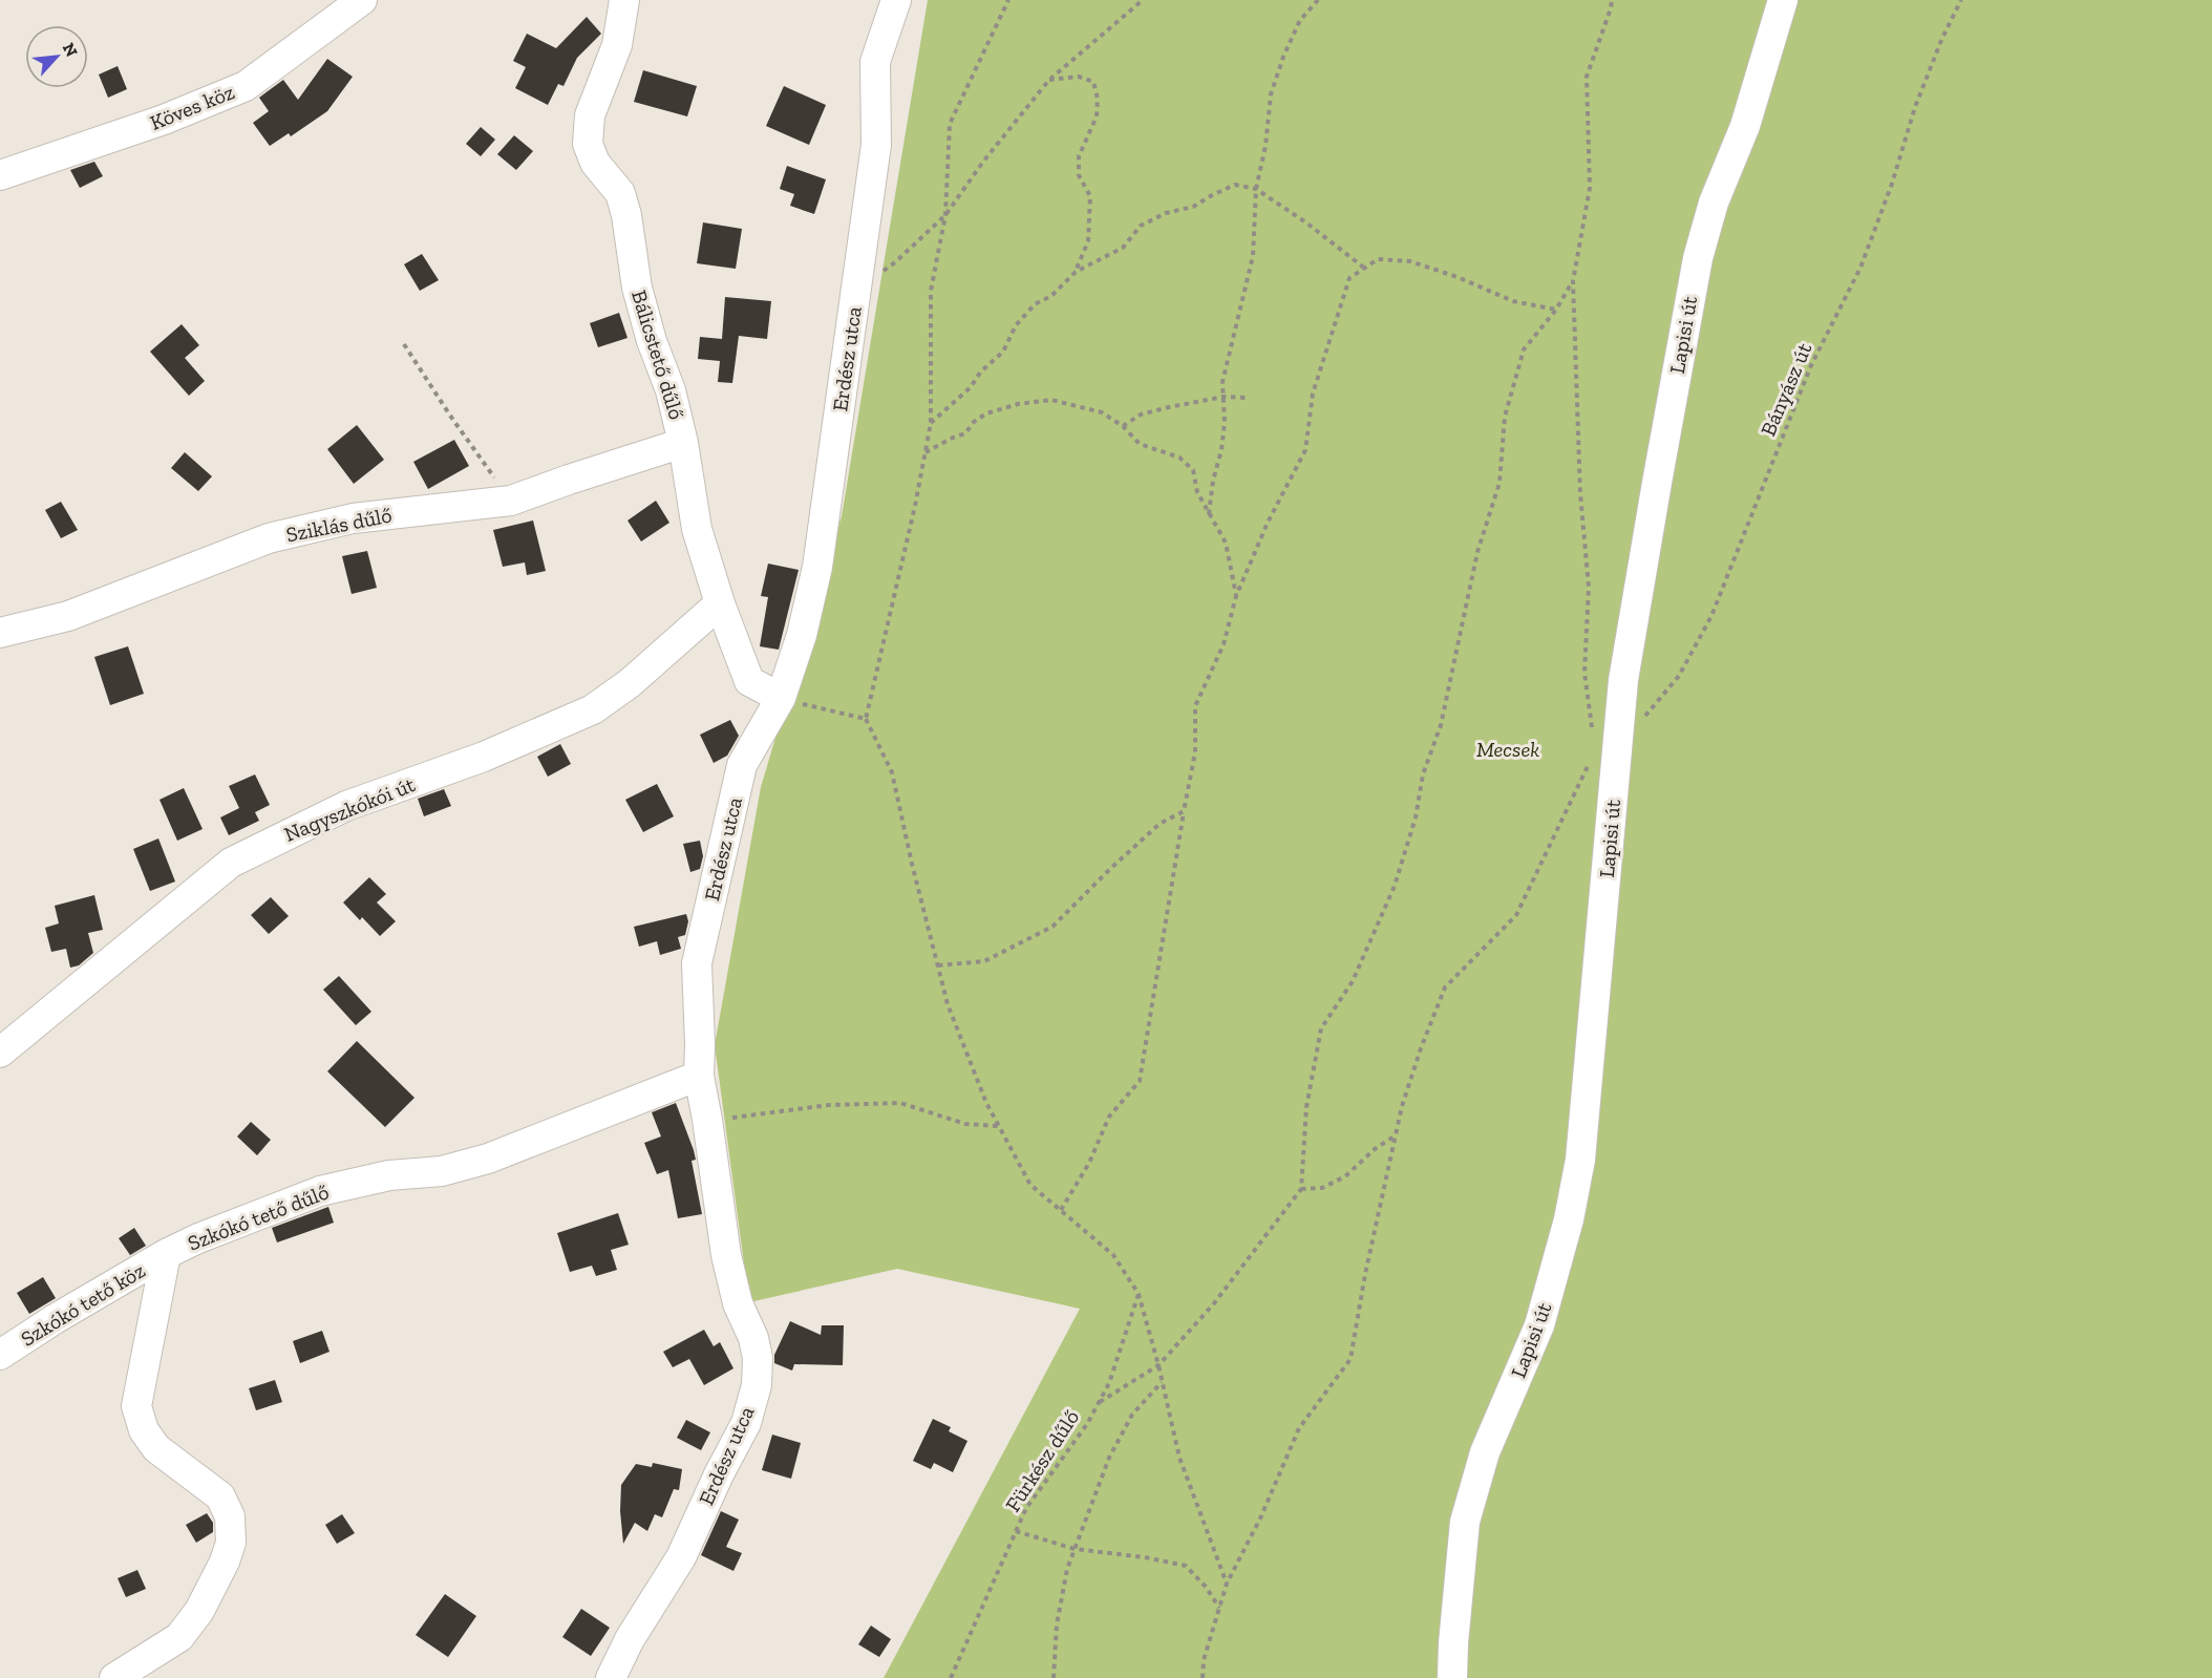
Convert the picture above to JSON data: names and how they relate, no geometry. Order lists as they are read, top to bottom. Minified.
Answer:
{"streets":{"street":["Köves köz","Lapisi út","Bálicstető dűlő","Erdész utca","Sziklás dűlő","Nagyszkókói út","Szkókó tető dűlő","Szkókó tető köz"],"path":["Bányász út","Fürkész dűlő"]},"crossings":[["Lapisi út","Bányász út"],["Bálicstető dűlő","Erdész utca"],["Bálicstető dűlő","Sziklás dűlő"],["Bálicstető dűlő","Nagyszkókói út"],["Erdész utca","Szkókó tető dűlő"],["Szkókó tető dűlő","Szkókó tető köz"]],"parks":["Mecsek"],"north":"top right"}
